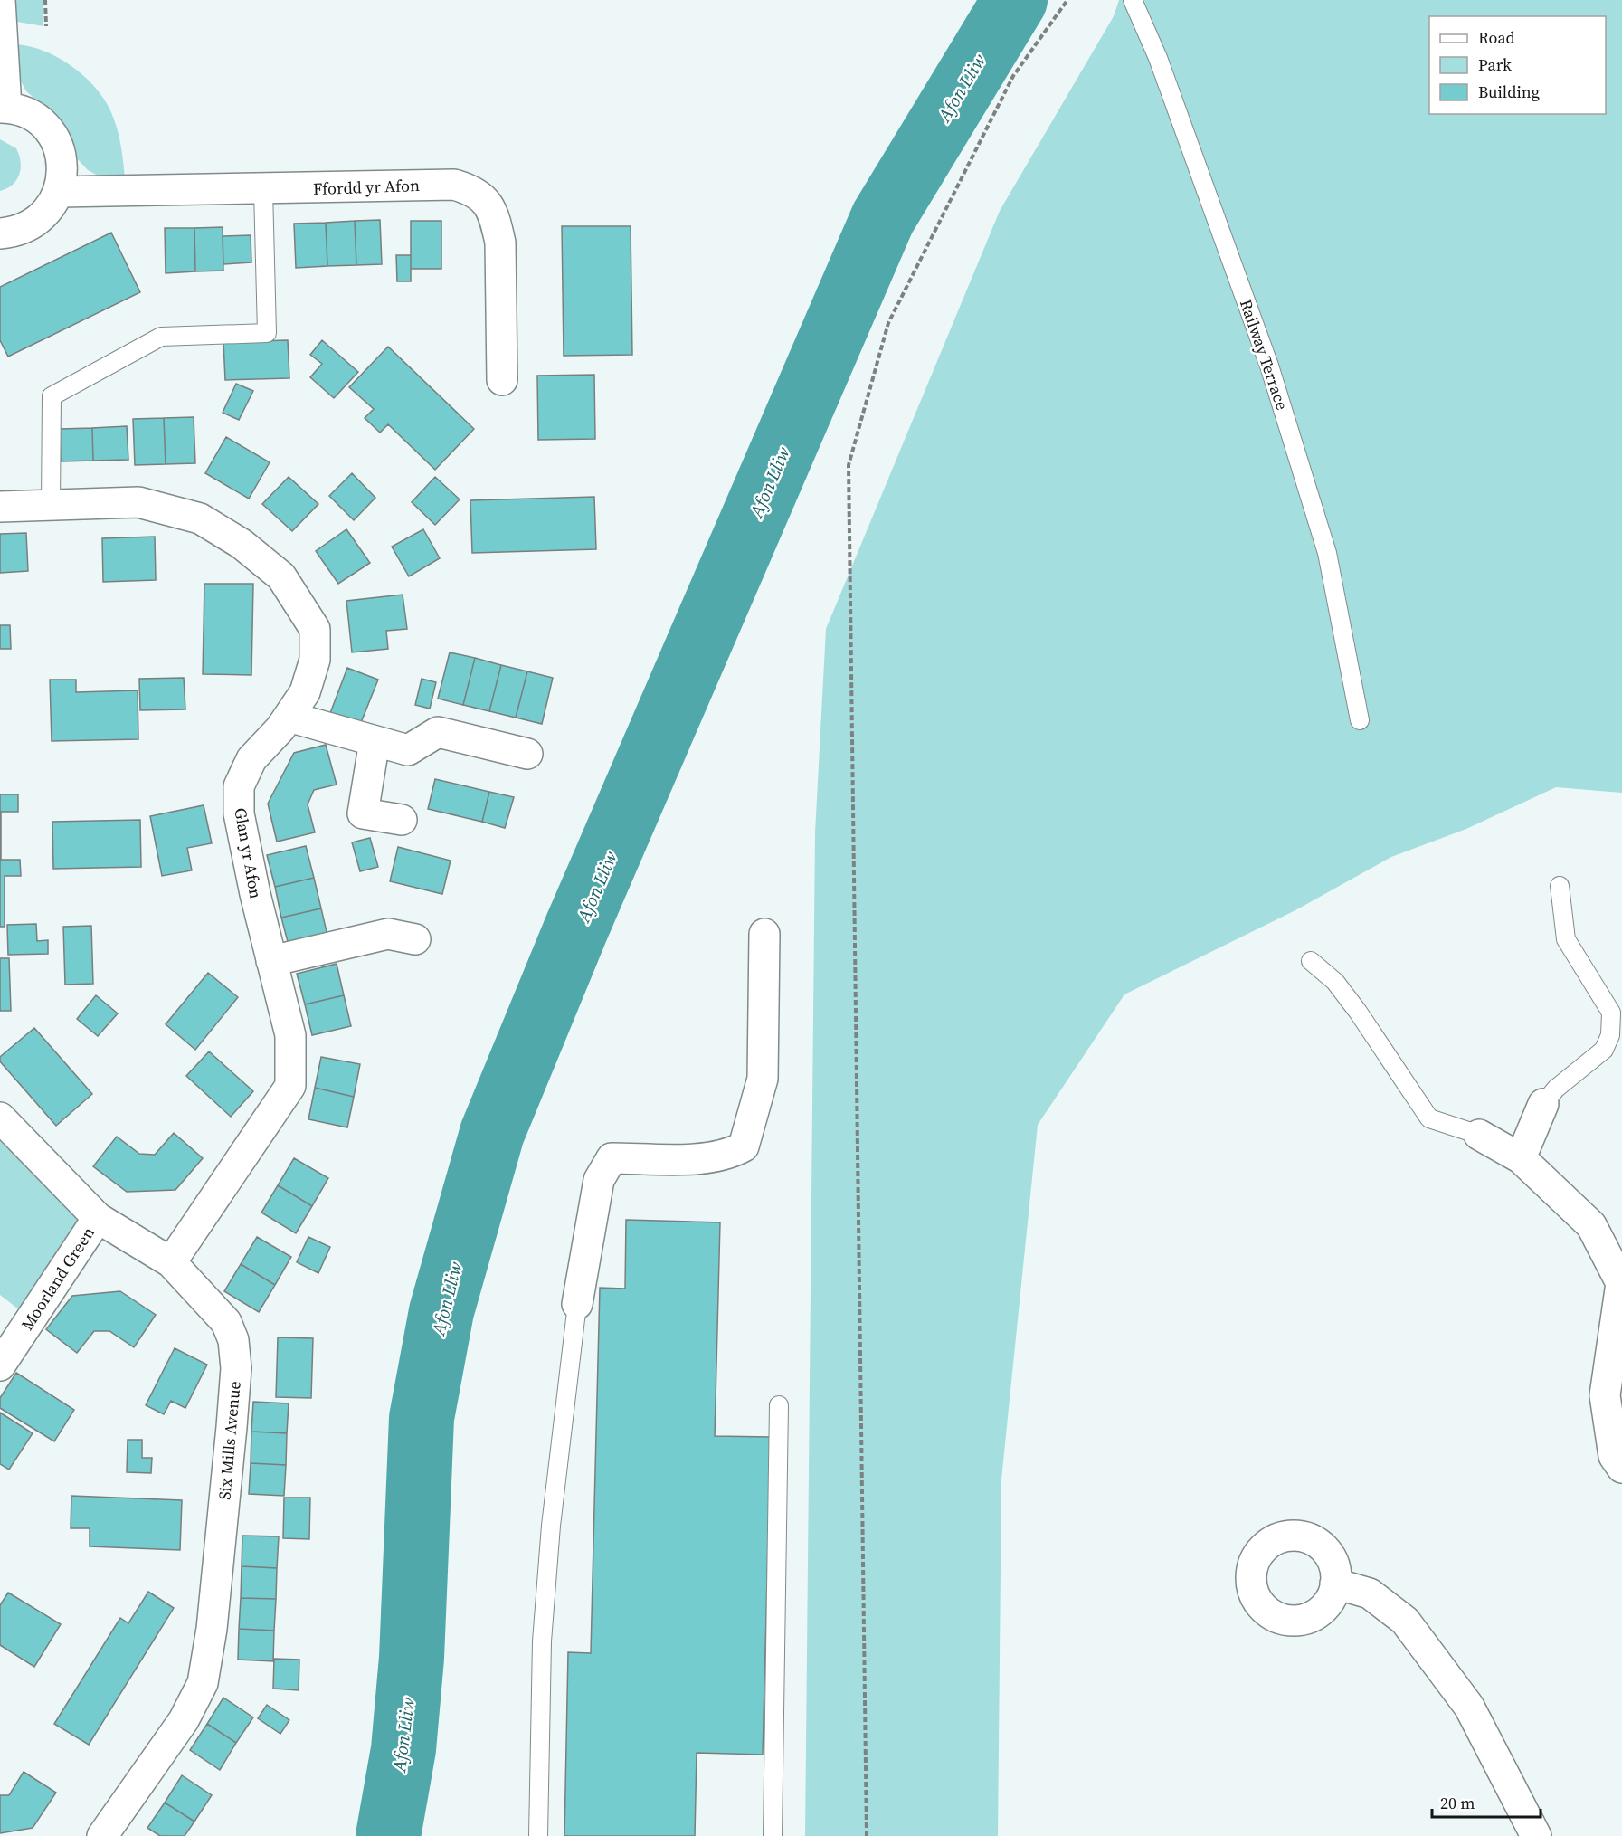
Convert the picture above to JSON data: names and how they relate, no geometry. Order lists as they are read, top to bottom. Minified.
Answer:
{"streets":{"street":["Ffordd yr Afon","Glan yr Afon","Moorland Green","Six Mills Avenue"],"lane":["Railway Terrace"]},"crossings":[["Glan yr Afon","Six Mills Avenue"],["Moorland Green","Six Mills Avenue"]],"water":["Afon Lliw"],"legend":["Road","Park","Building"],"scale_bar":"20 m"}
